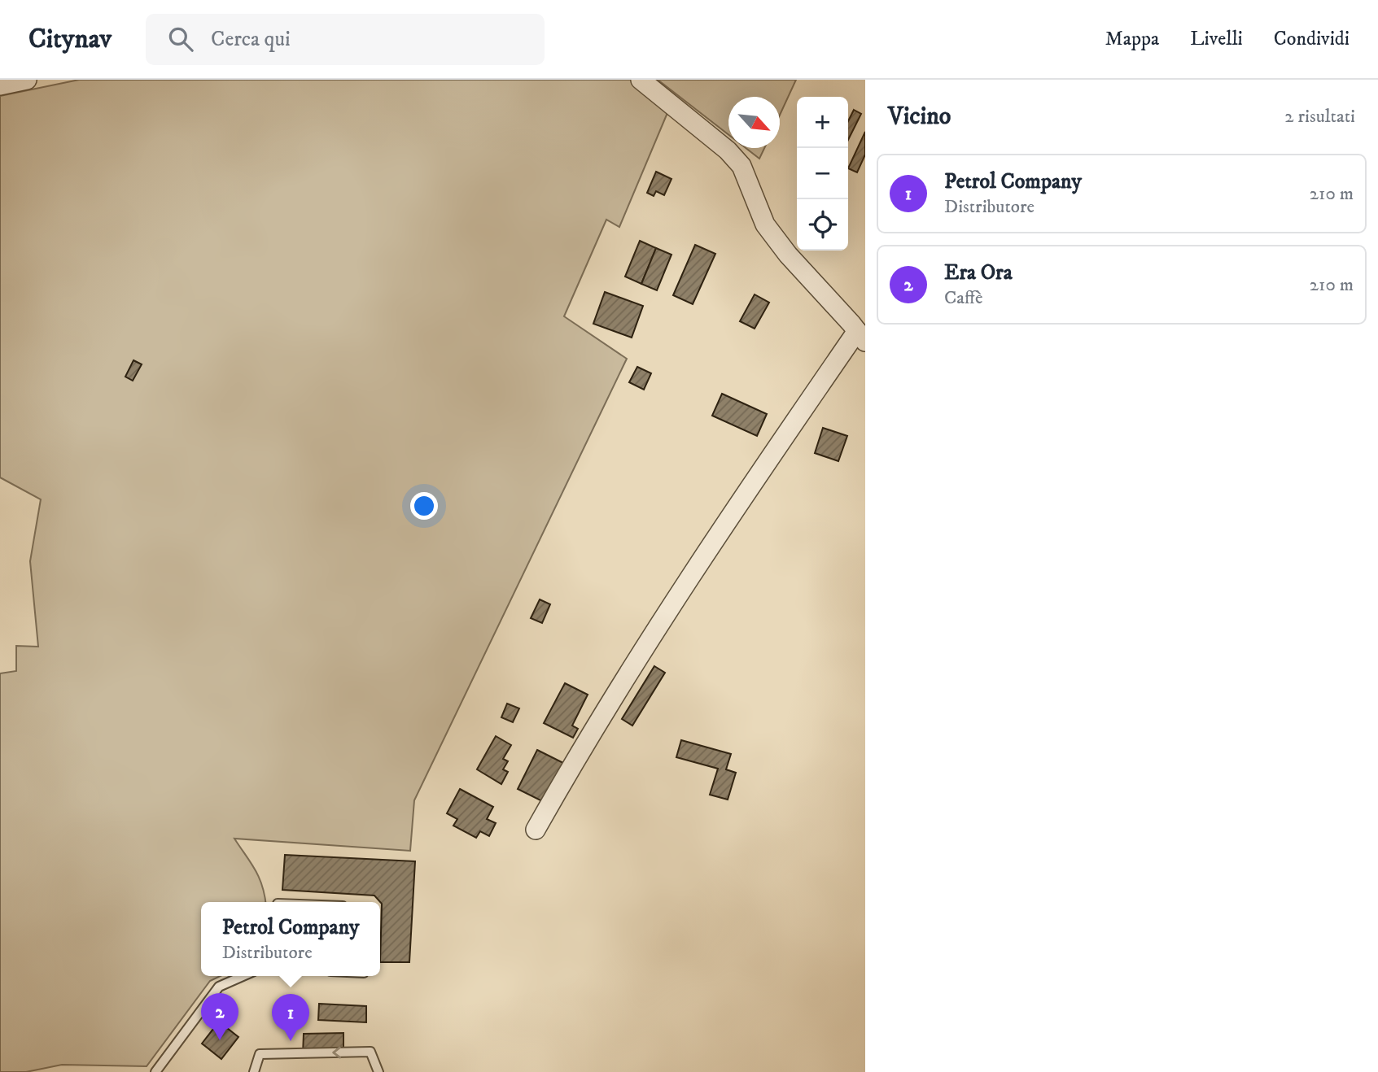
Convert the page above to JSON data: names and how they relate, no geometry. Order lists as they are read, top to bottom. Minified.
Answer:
{"north":"bottom right","page":{"header":"Citynav","search":"Cerca qui","nav":["Mappa","Livelli","Condividi"],"heading":["Vicino","2 risultati"],"map_buttons":["+","−"],"list":[{"mark":"1","name":"Petrol Company","note":"Distributore","value":"210 m"},{"mark":"2","name":"Era Ora","note":"Caffè","value":"210 m"}],"popup":["Petrol Company","Distributore"],"pins":["2","1"]}}
